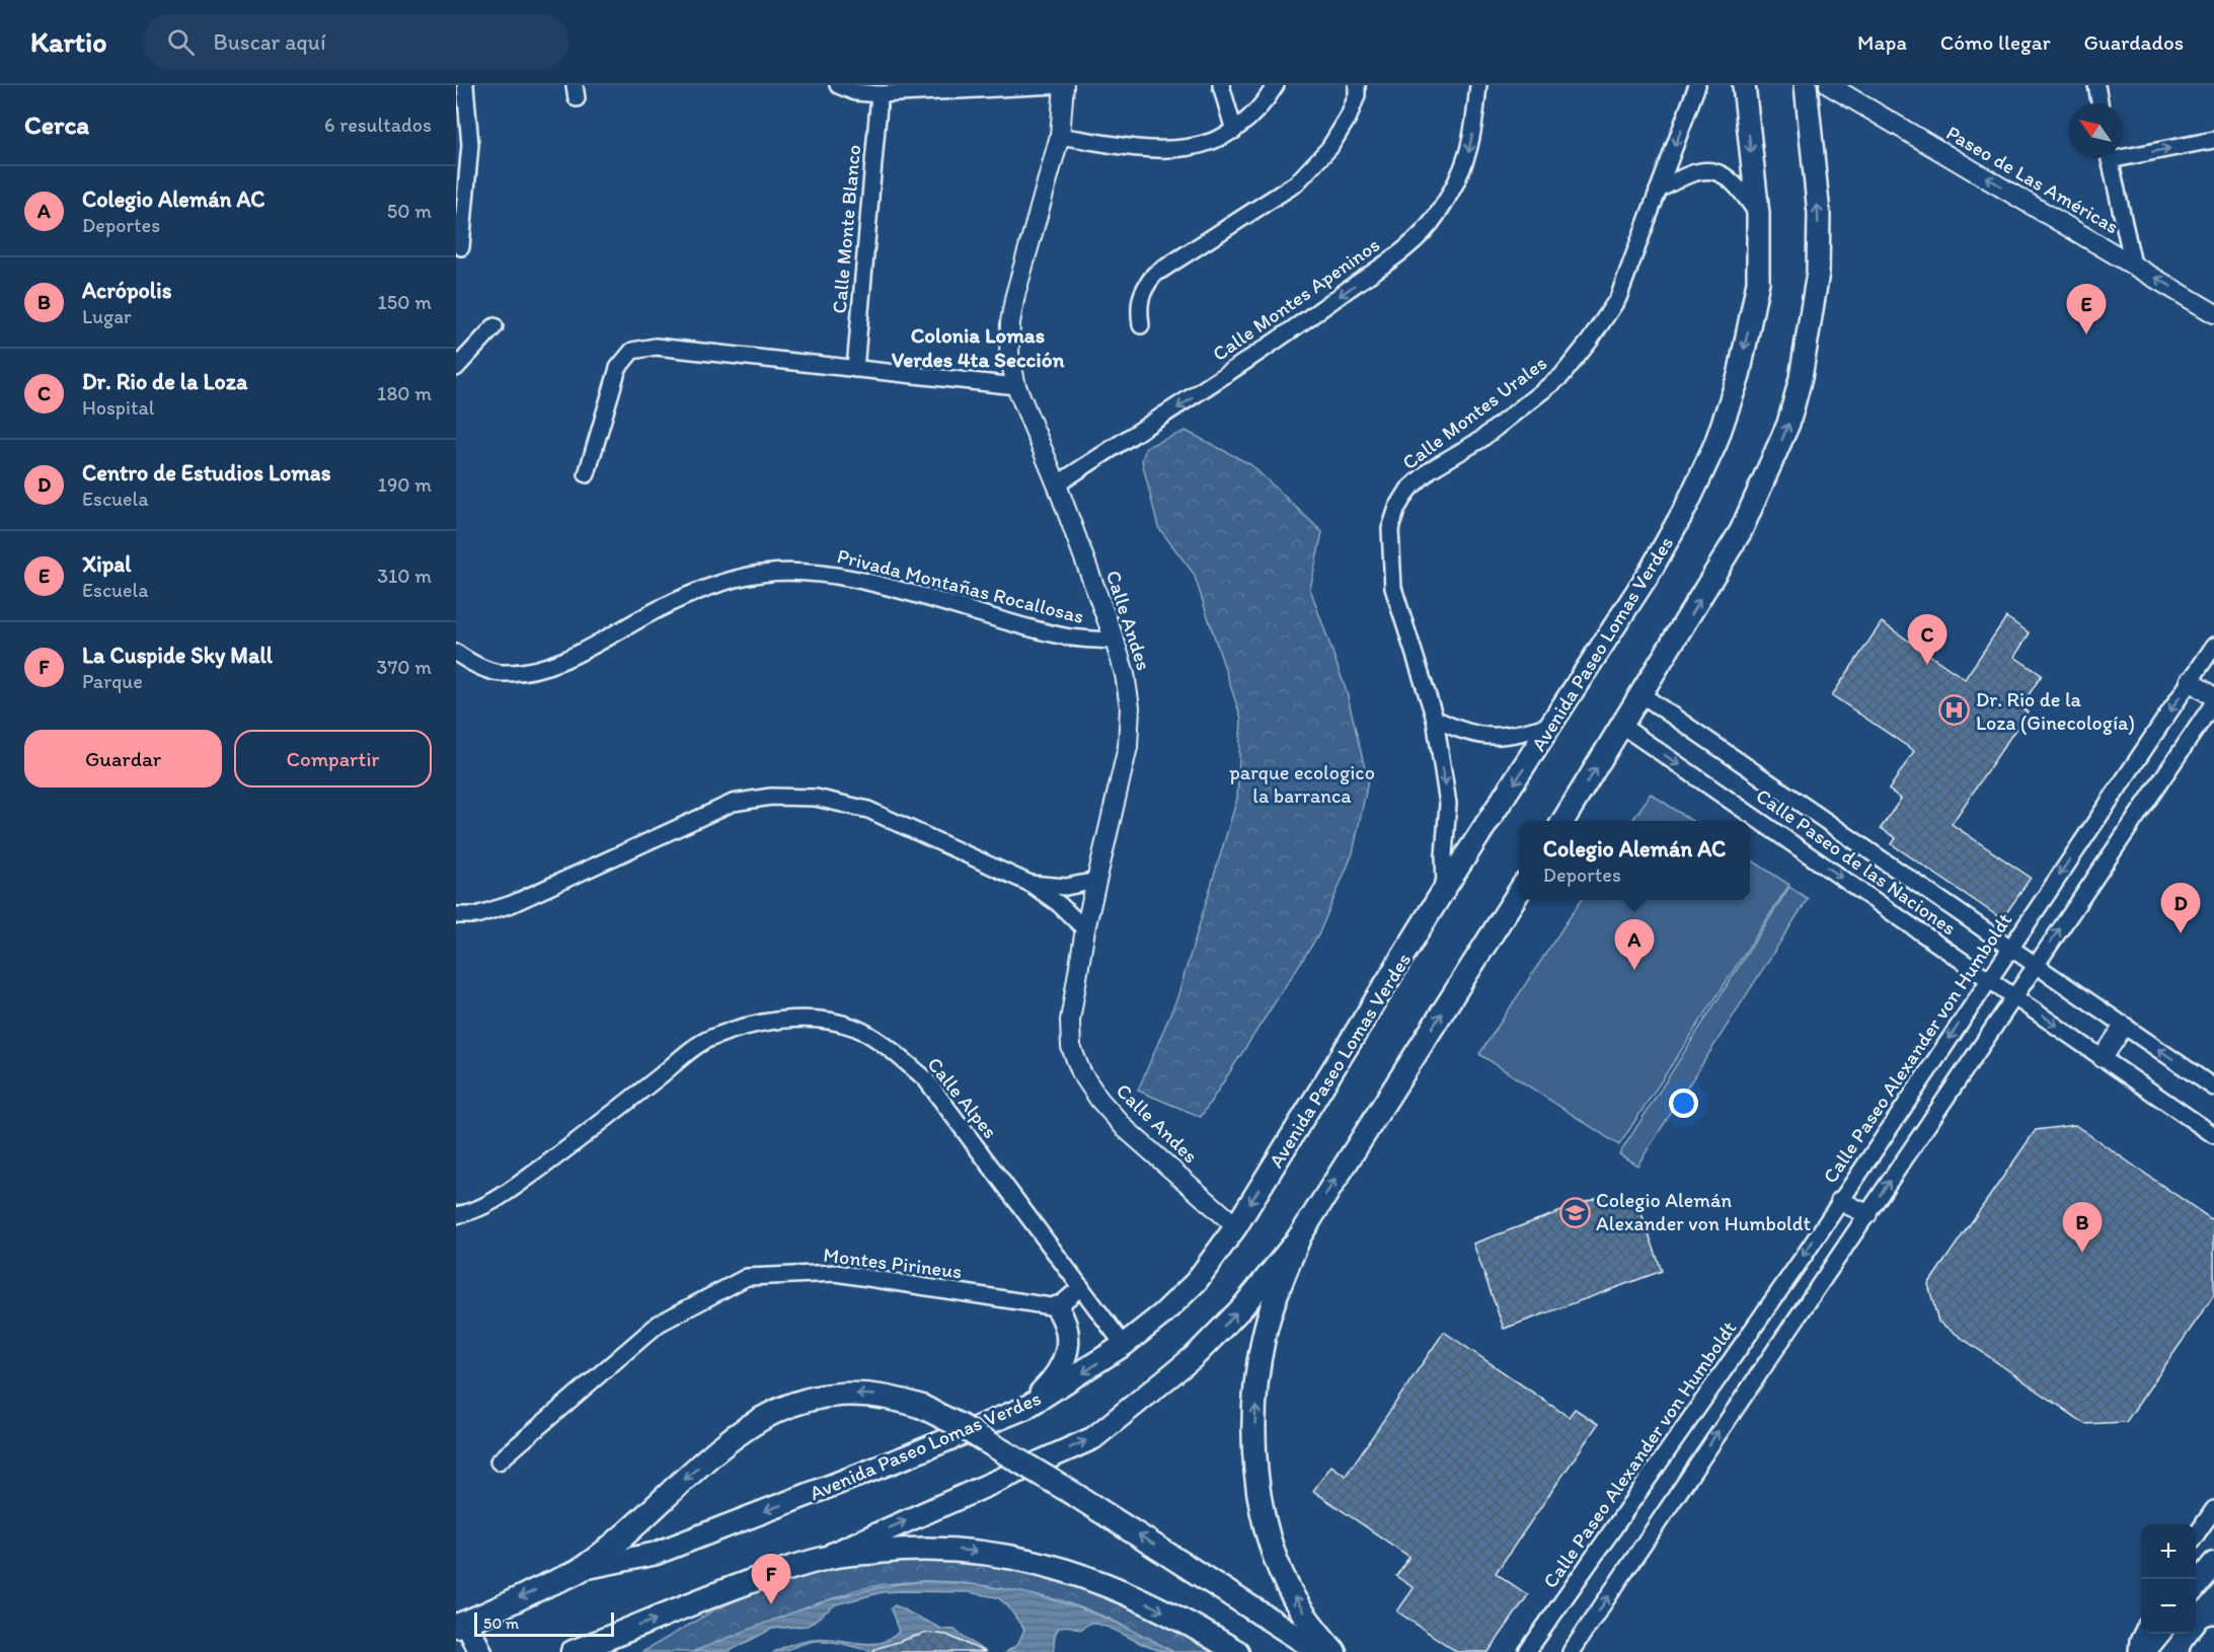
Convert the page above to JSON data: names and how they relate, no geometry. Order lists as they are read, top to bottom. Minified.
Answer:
{"streets":{"main road":["Avenida Paseo Lomas Verdes"],"street":["Paseo de Las Américas","Calle Monte Blanco","Calle Montes Apeninos","Calle Montes Urales","Privada Montañas Rocallosas","Calle Andes","Calle Paseo de las Naciones","Calle Paseo Alexander von Humboldt","Calle Alpes","Montes Pirineus"]},"crossings":[["Calle Montes Apeninos","Calle Andes"],["Calle Montes Urales","Avenida Paseo Lomas Verdes"],["Privada Montañas Rocallosas","Calle Andes"],["Calle Andes","Avenida Paseo Lomas Verdes"],["Avenida Paseo Lomas Verdes","Calle Alpes"],["Calle Paseo de las Naciones","Calle Paseo Alexander von Humboldt"]],"one_way":["Paseo de Las Américas"],"districts":["Colonia Lomas Verdes 4ta Sección"],"parks":["parque ecologico la barranca"],"places":{"hospital":["Dr. Rio de la Loza (Ginecología)"],"school or university":["Colegio Alemán Alexander von Humboldt"]},"scale_bar":"50 m","north":"top left","page":{"header":"Kartio","search":"Buscar aquí","nav":["Mapa","Cómo llegar","Guardados"],"heading":["Cerca","6 resultados"],"list":[{"mark":"A","name":"Colegio Alemán AC","note":"Deportes","value":"50 m"},{"mark":"B","name":"Acrópolis","note":"Lugar","value":"150 m"},{"mark":"C","name":"Dr. Rio de la Loza","note":"Hospital","value":"180 m"},{"mark":"D","name":"Centro de Estudios Lomas","note":"Escuela","value":"190 m"},{"mark":"E","name":"Xipal","note":"Escuela","value":"310 m"},{"mark":"F","name":"La Cuspide Sky Mall","note":"Parque","value":"370 m"}],"pins":["E","C","D","A","B","F"],"buttons":["Guardar","Compartir"],"popup":["Colegio Alemán AC","Deportes"],"map_buttons":["+","−"],"scale":"50 m"}}
